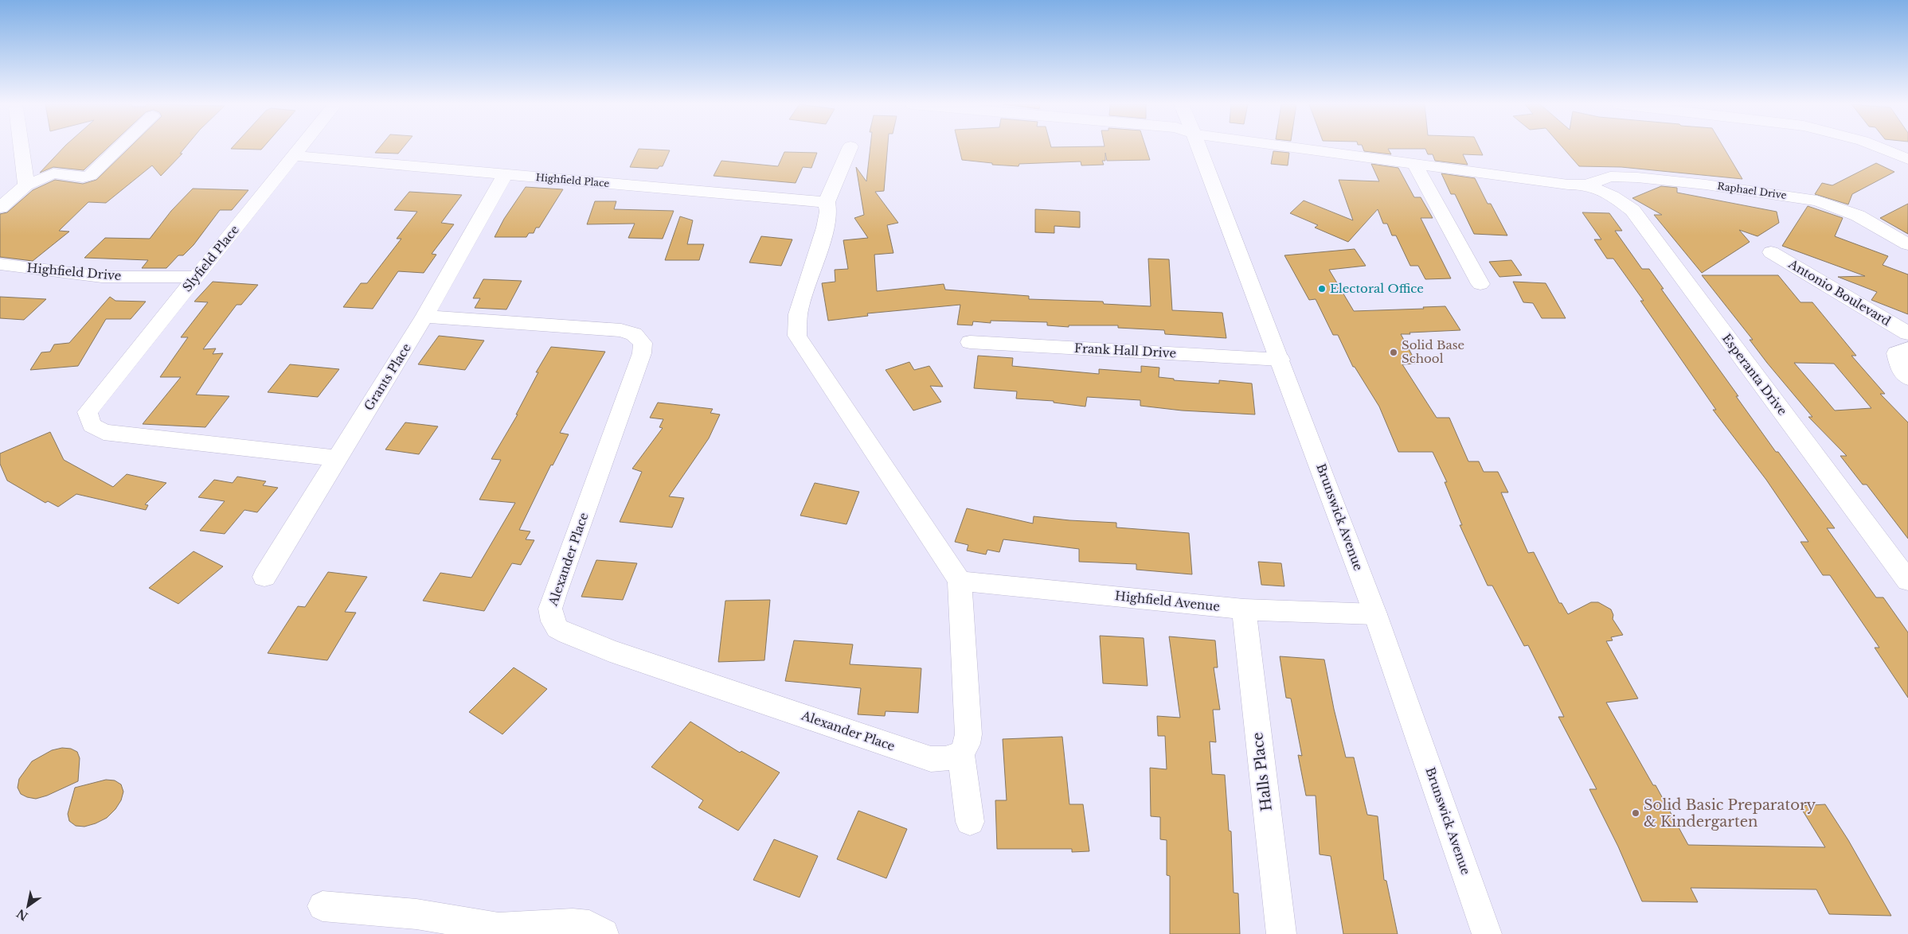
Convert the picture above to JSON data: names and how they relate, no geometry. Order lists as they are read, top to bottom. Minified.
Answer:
{"streets":{"street":["Highfield Place","Raphael Drive","Slyfield Place","Highfield Drive","Antonio Boulevard","Frank Hall Drive","Esperanta Drive","Grants Place","Brunswick Avenue","Alexander Place","Highfield Avenue","Halls Place"]},"crossings":[["Highfield Place","Slyfield Place"],["Highfield Place","Grants Place"],["Raphael Drive","Esperanta Drive"],["Slyfield Place","Highfield Drive"],["Slyfield Place","Grants Place"],["Frank Hall Drive","Brunswick Avenue"],["Grants Place","Alexander Place"],["Brunswick Avenue","Highfield Avenue"],["Highfield Avenue","Halls Place"]],"places":["Electoral Office","Solid Base School","Solid Basic Preparatory & Kindergarten"],"north":"bottom left"}
